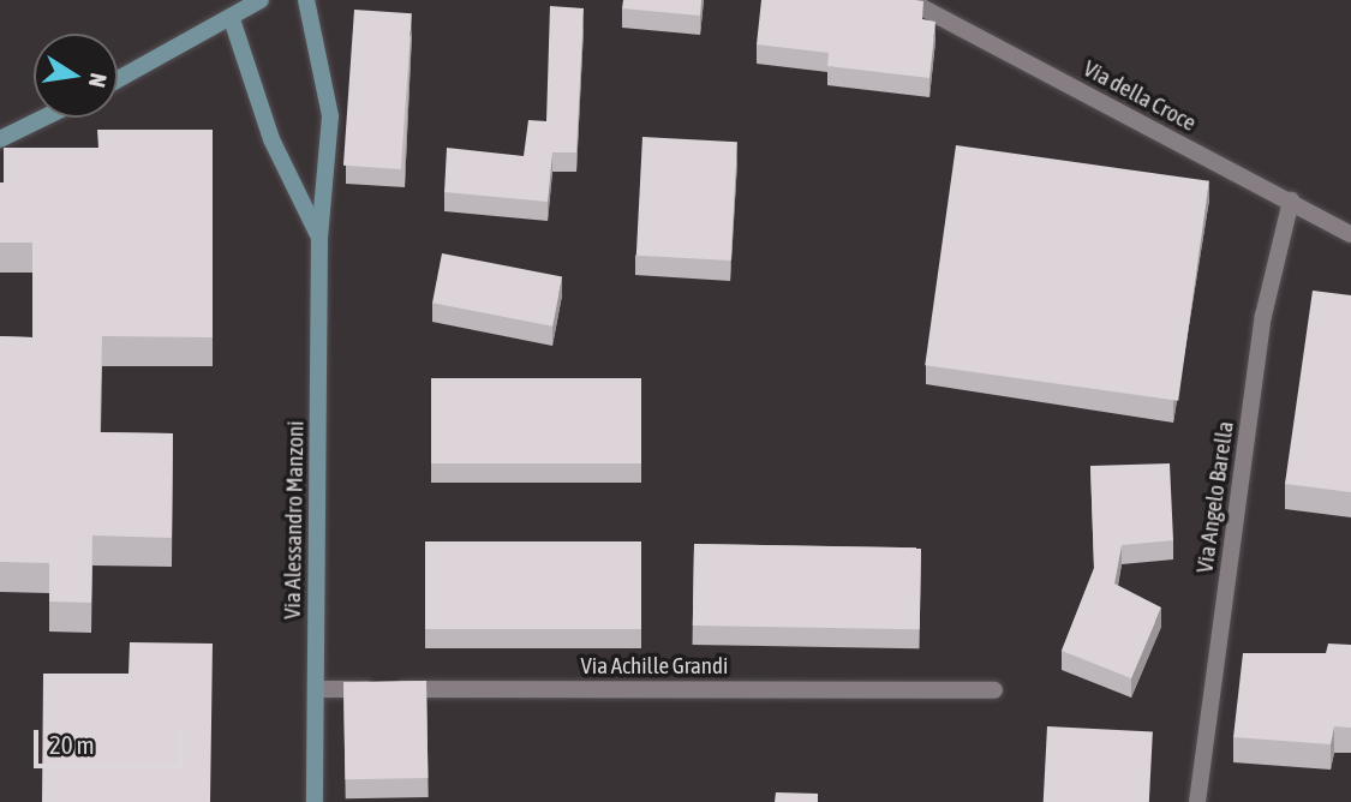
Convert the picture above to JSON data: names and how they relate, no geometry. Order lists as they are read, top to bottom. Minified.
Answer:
{"streets":{"street":["Via della Croce","Via Angelo Barella","Via Alessandro Manzoni","Via Achille Grandi"]},"crossings":[["Via della Croce","Via Angelo Barella"],["Via Alessandro Manzoni","Via Achille Grandi"]],"scale_bar":"20 m","north":"right"}
